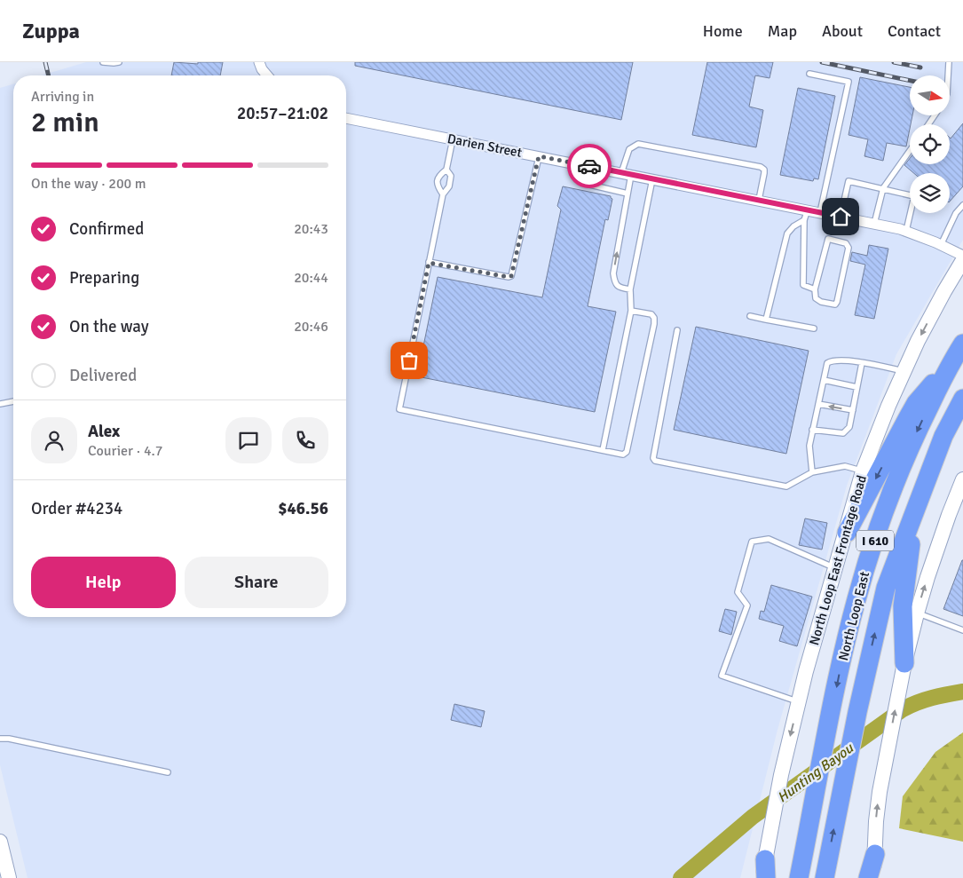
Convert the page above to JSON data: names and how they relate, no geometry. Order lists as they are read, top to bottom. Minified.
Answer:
{"streets":{"highway":["I 610","North Loop East"],"main road":["North Loop East Frontage Road"],"street":["Darien Street"]},"water":["Hunting Bayou"],"north":"right","page":{"header":"Zuppa","nav":["Home","Map","About","Contact"],"heading":["2 min","Arriving in","20:57–21:02"],"panel":["Alex","Courier · 4.7","Order #4234","$46.56"],"bar":"On the way · 200 m","list":[["Confirmed","20:43"],["Preparing","20:44"],["On the way","20:46"],"Delivered"],"buttons":["Help","Share"]}}
